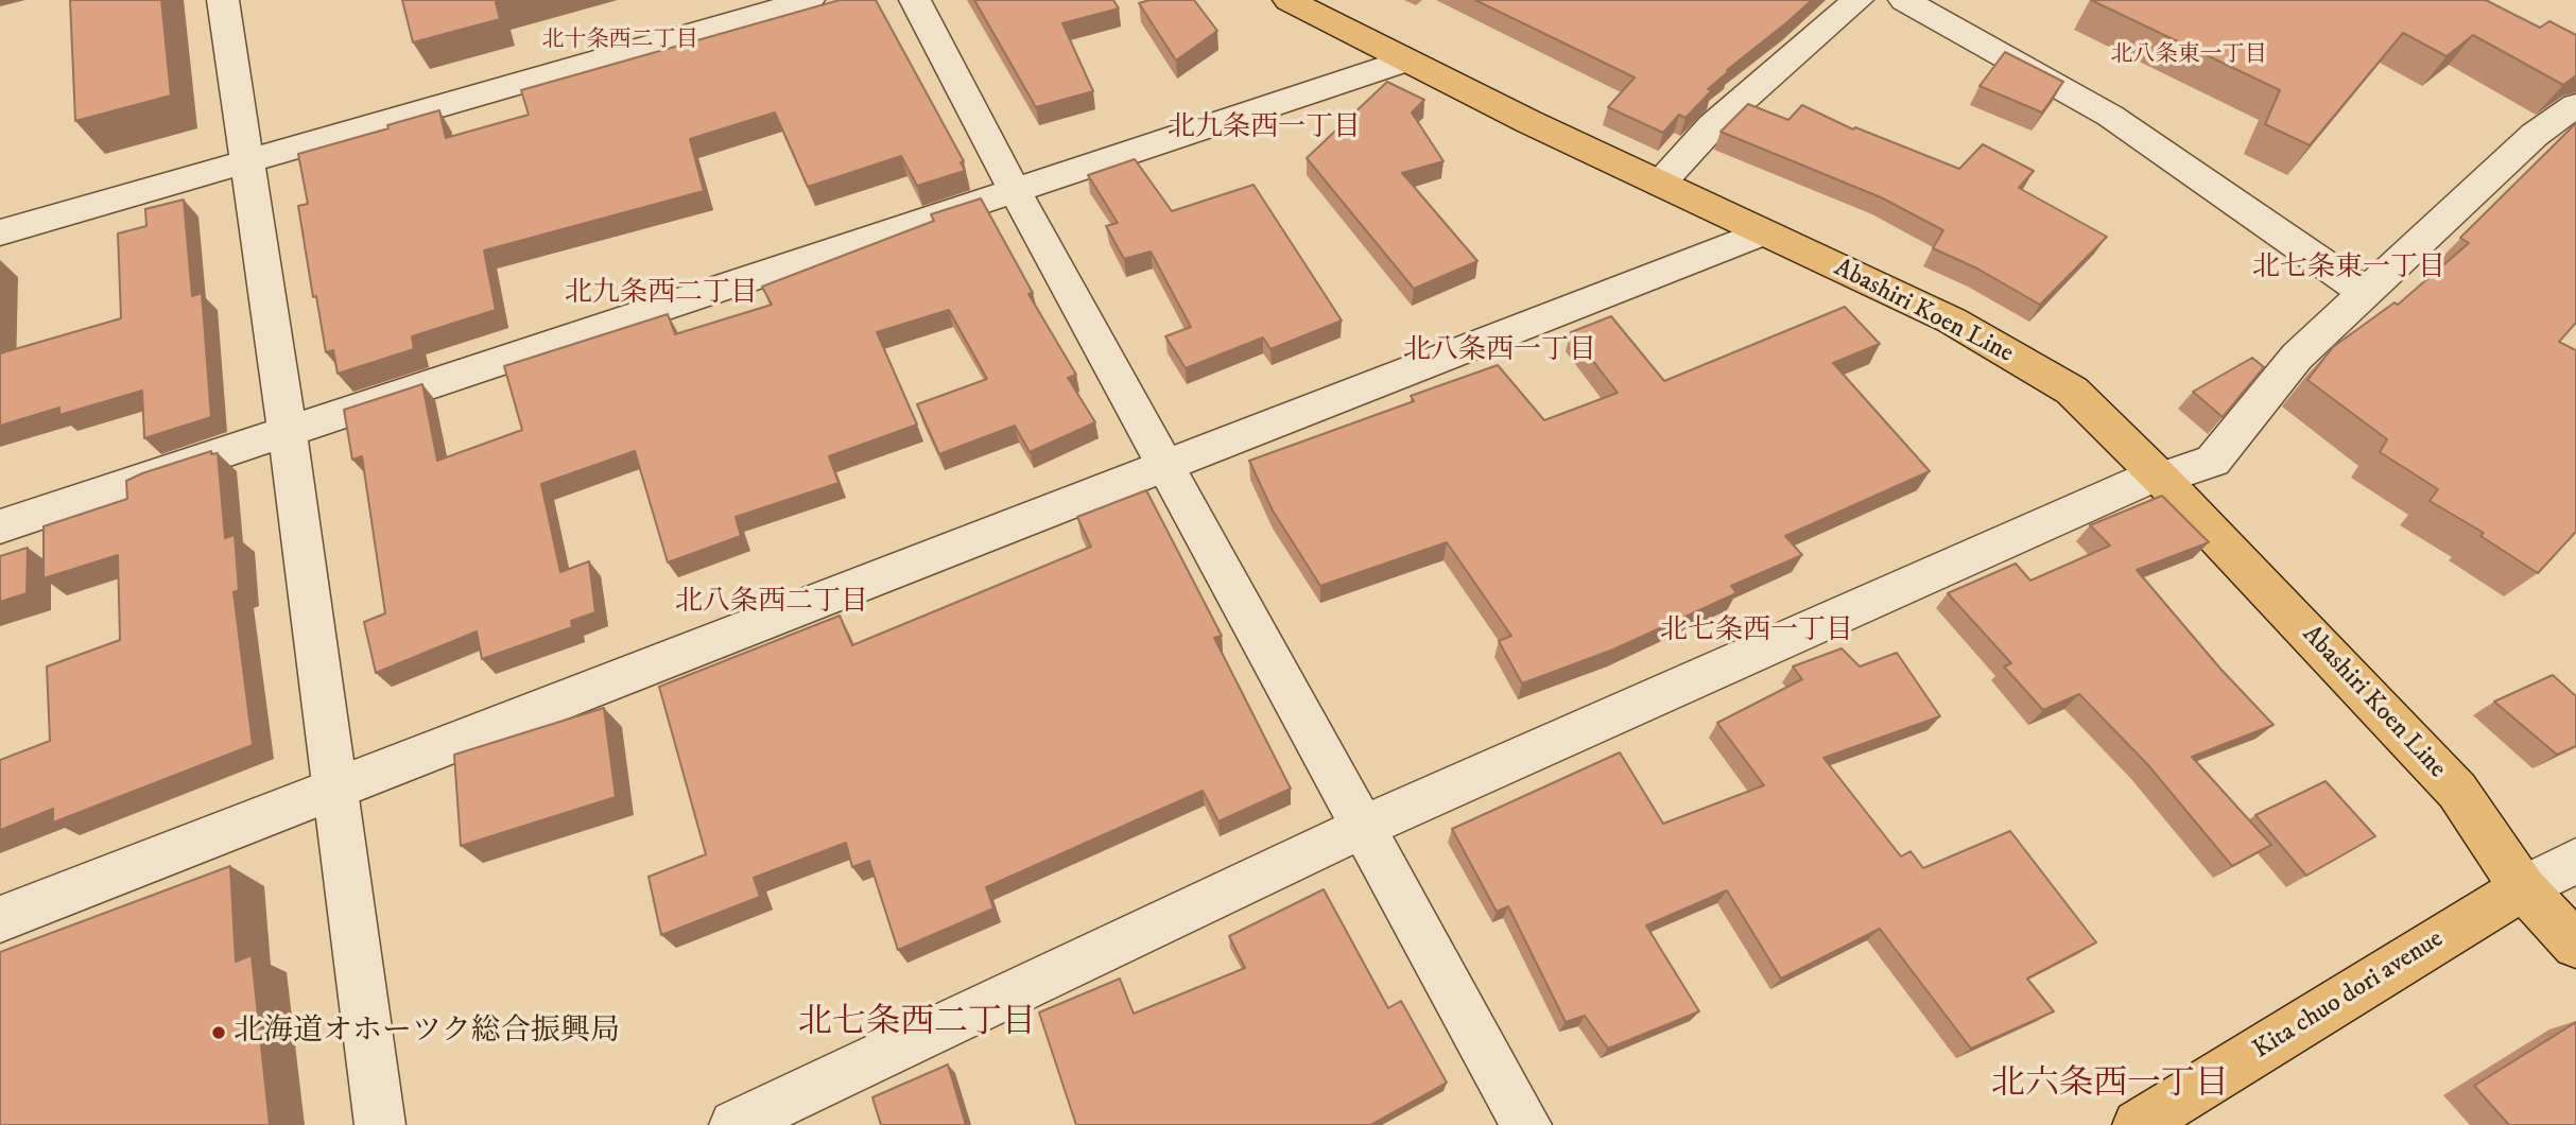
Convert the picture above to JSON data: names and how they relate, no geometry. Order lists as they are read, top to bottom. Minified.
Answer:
{"streets":{"main road":["Abashiri Koen Line","Kita chuo dori avenue"]},"crossings":[["Abashiri Koen Line","Kita chuo dori avenue"]],"districts":["北十条西二丁目","北八条東一丁目","北九条西一丁目","北七条東一丁目","北九条西二丁目","北八条西一丁目","北八条西二丁目","北七条西一丁目","北七条西二丁目","北六条西一丁目"],"places":["北海道オホーツク総合振興局"]}
